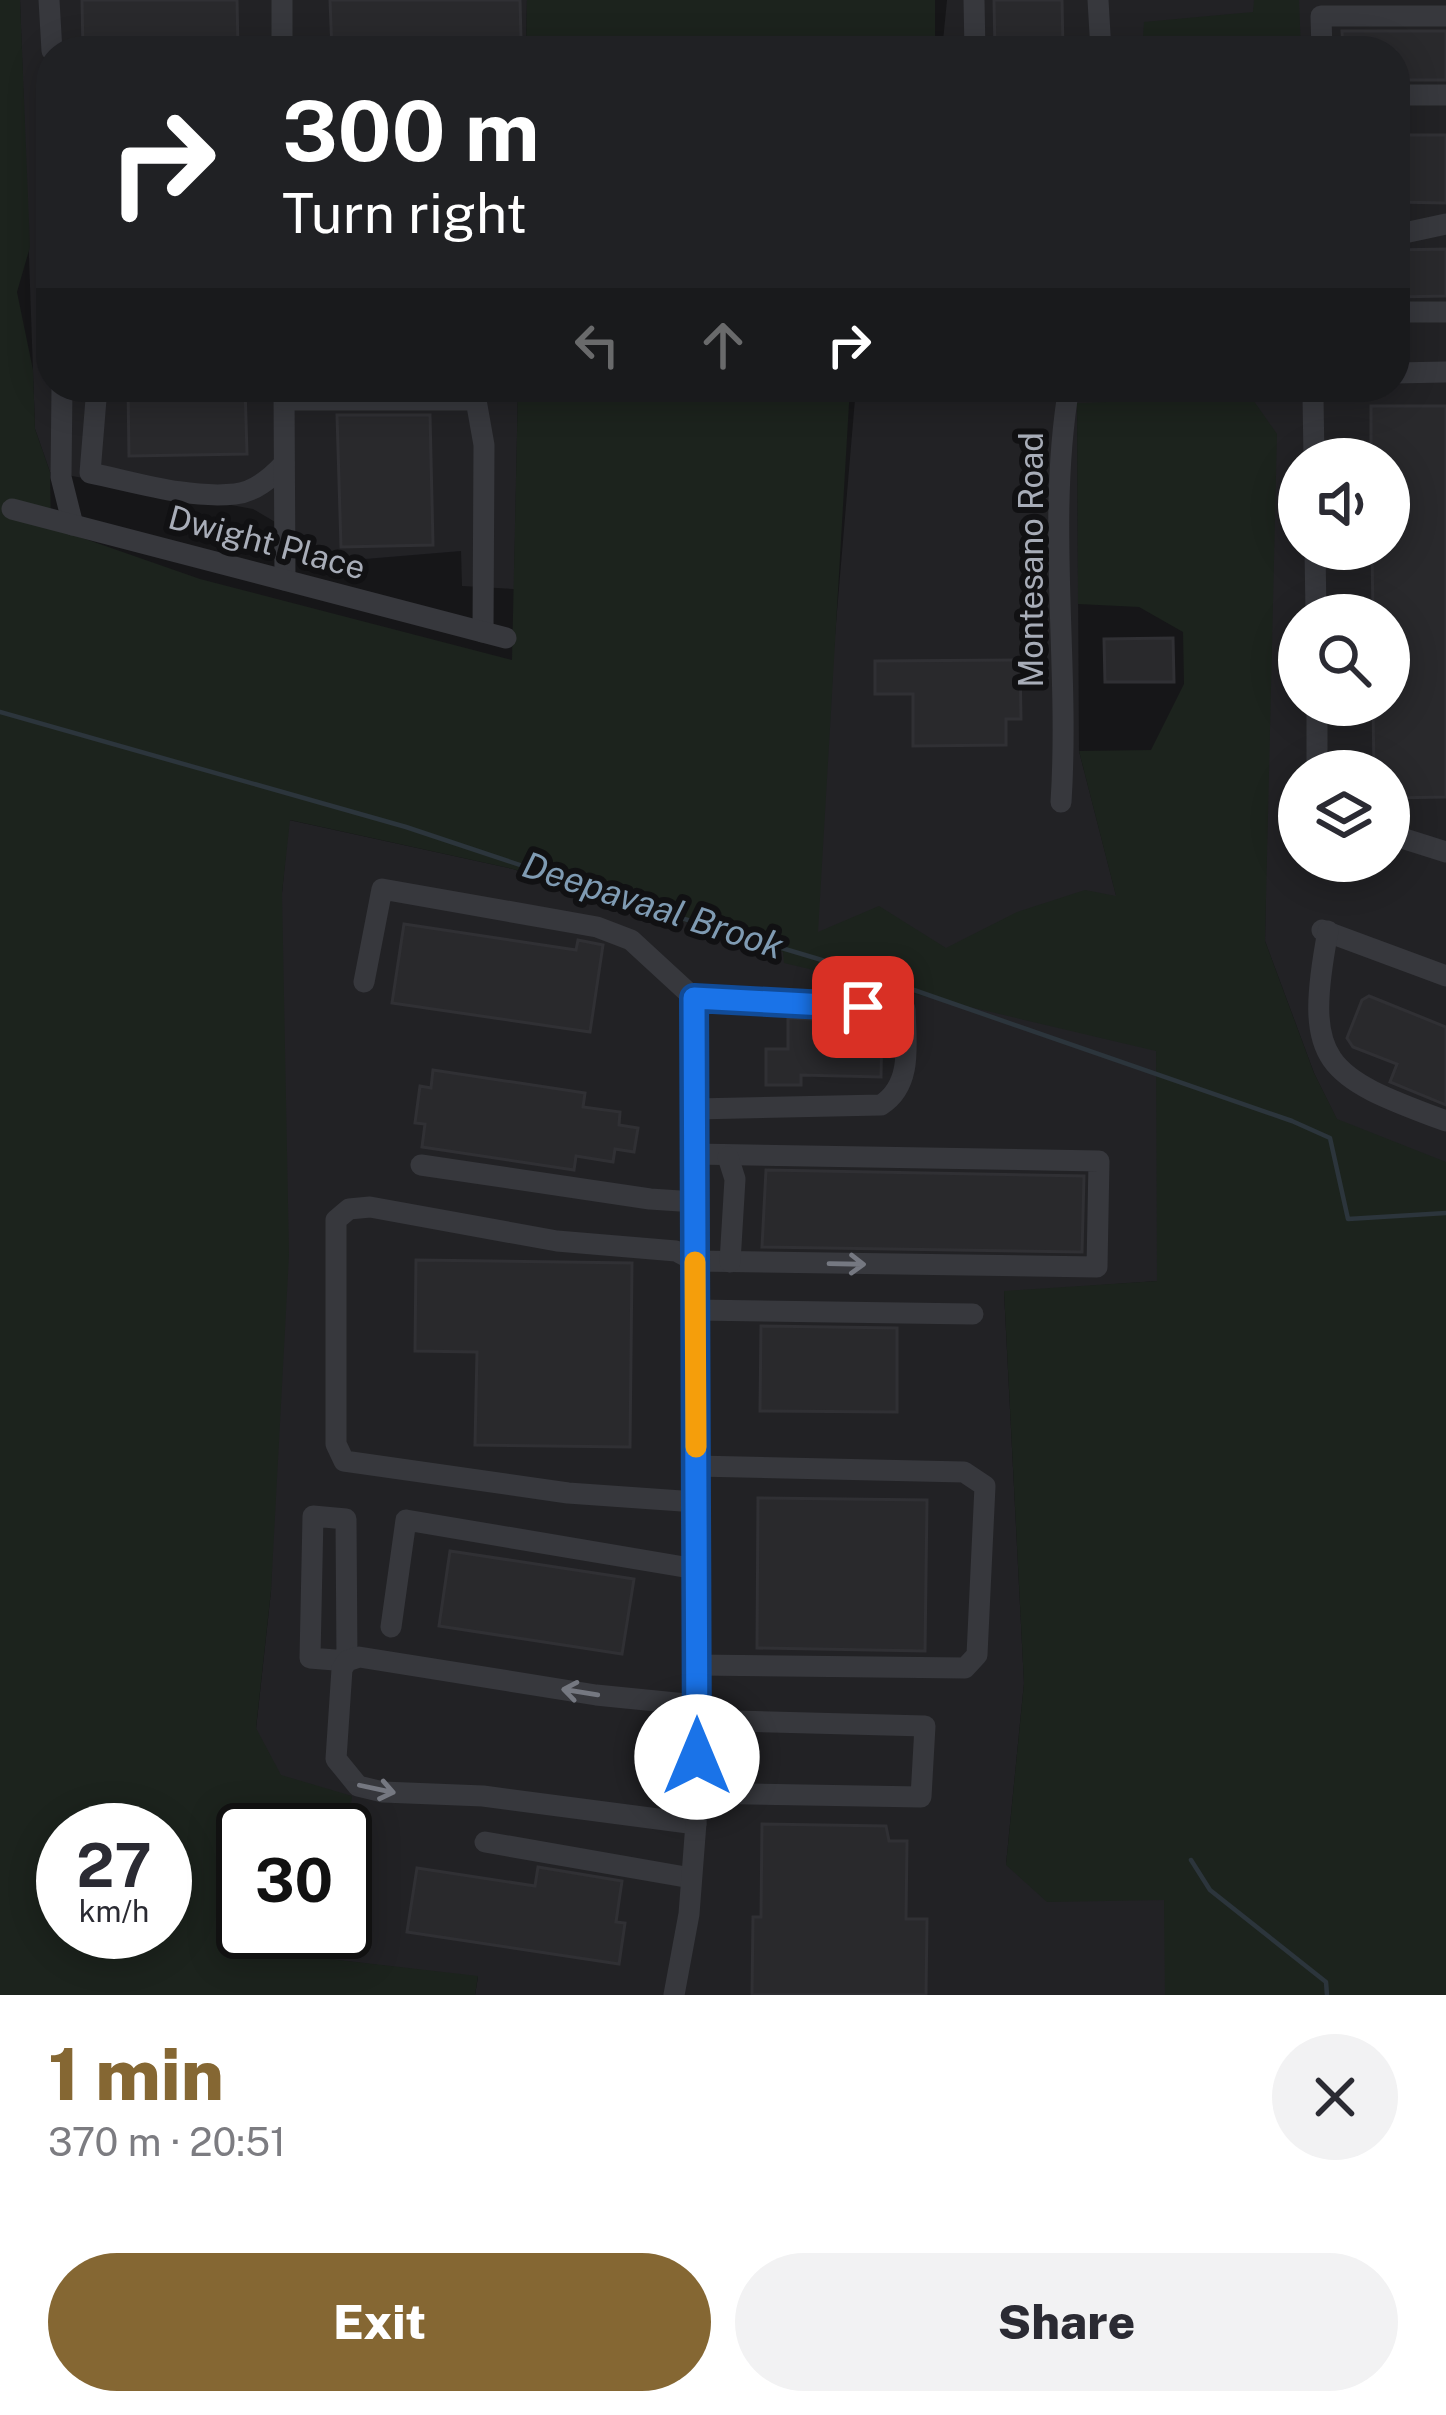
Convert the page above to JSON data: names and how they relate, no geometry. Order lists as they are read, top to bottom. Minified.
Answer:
{"streets":{"street":["Dwight Place","Montesano Road"]},"water":["Deepavaal Brook"],"page":{"turn":["300 m","Turn right"],"speed":"27 km/h","limit":"30","heading":["1 min","370 m · 20:51"],"buttons":["Exit","Share"]}}
